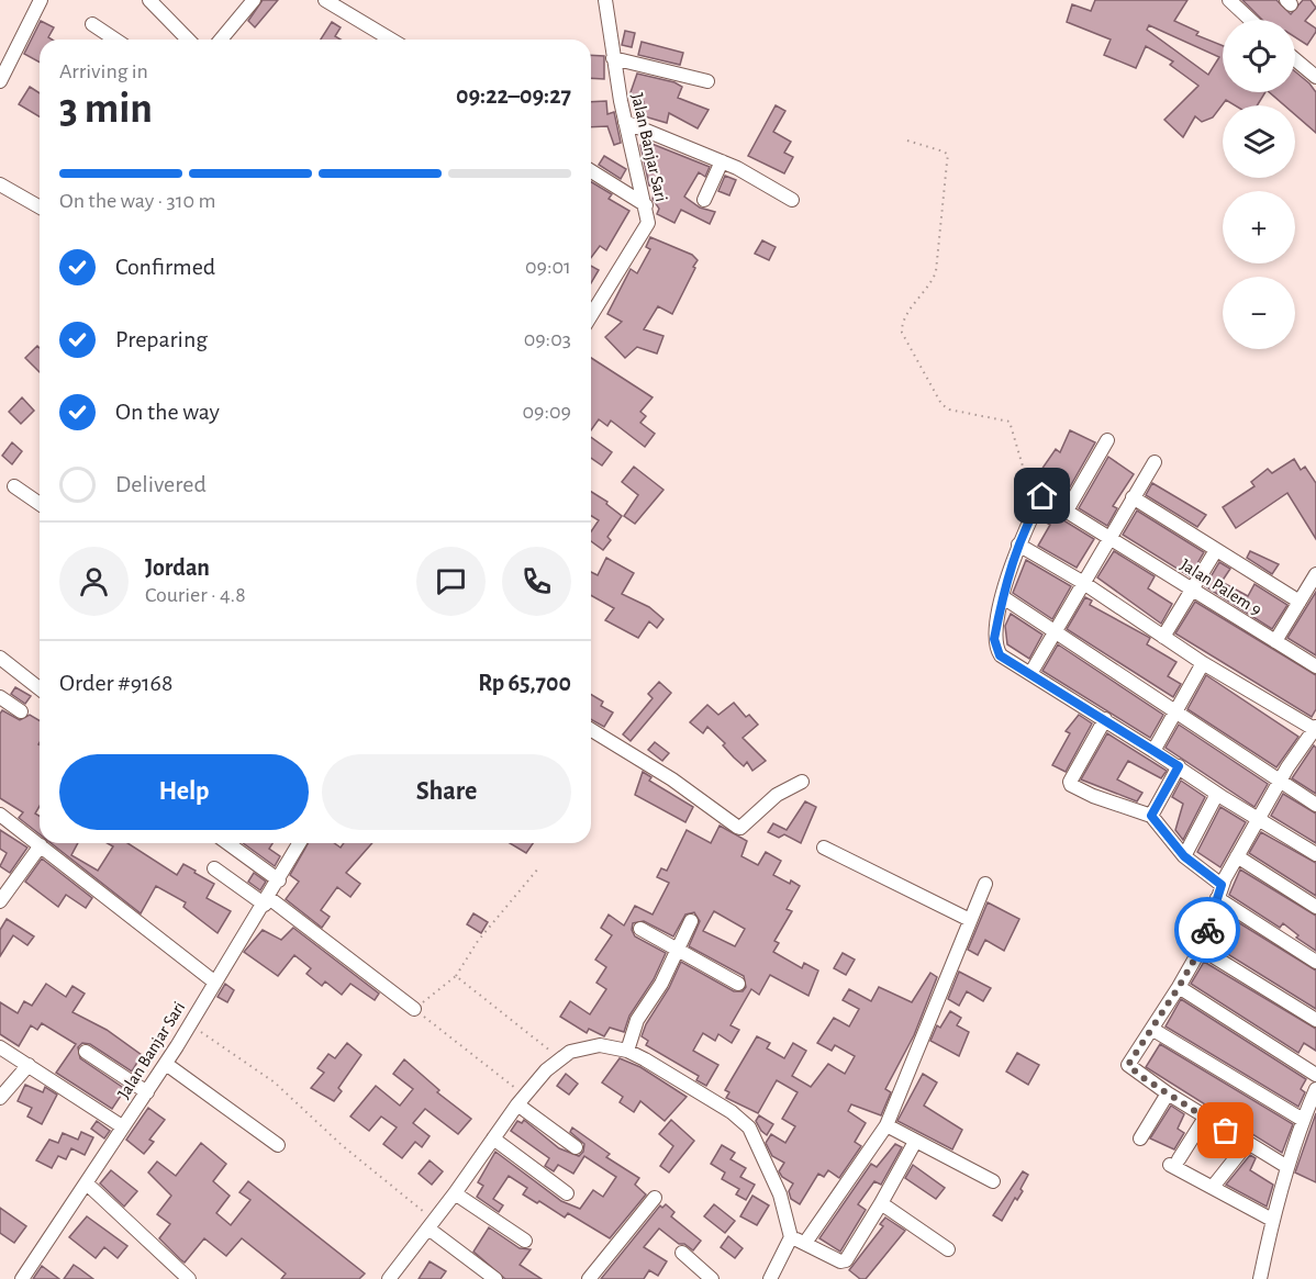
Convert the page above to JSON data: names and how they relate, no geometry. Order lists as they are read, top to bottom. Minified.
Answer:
{"streets":{"street":["Jalan Banjar Sari","Jalan Palem 9"]},"page":{"map_buttons":["+","−"],"heading":["3 min","Arriving in","09:22–09:27"],"panel":["Jordan","Courier · 4.8","Order #9168","Rp 65,700"],"bar":"On the way · 310 m","list":[["Confirmed","09:01"],["Preparing","09:03"],["On the way","09:09"],"Delivered"],"buttons":["Help","Share"]}}
